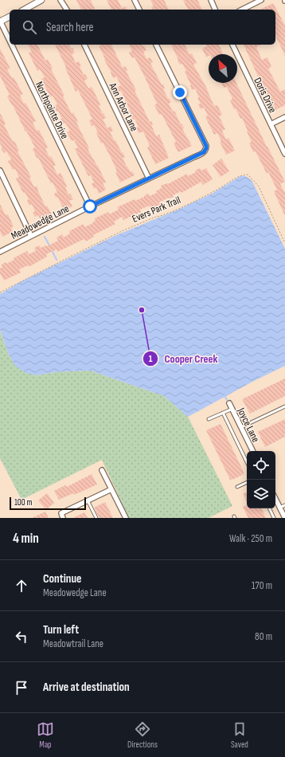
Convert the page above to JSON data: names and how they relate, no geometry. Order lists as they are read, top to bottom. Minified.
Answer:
{"streets":{"street":["Doris Drive","Ann Arbor Lane","Northpointe Drive","Meadowedge Lane","Joyce Lane"],"path":["Evers Park Trail"]},"crossings":[["Ann Arbor Lane","Meadowedge Lane"],["Northpointe Drive","Meadowedge Lane"]],"places":["Cooper Creek"],"scale_bar":"100 m","north":"top left","page":{"search":"Search here","scale":"100 m","heading":["4 min","Walk · 250 m"],"list":[["Continue","Meadowedge Lane","170 m"],["Turn left","Meadowtrail Lane","80 m"],"Arrive at destination"],"nav":["Map","Directions","Saved"]}}
